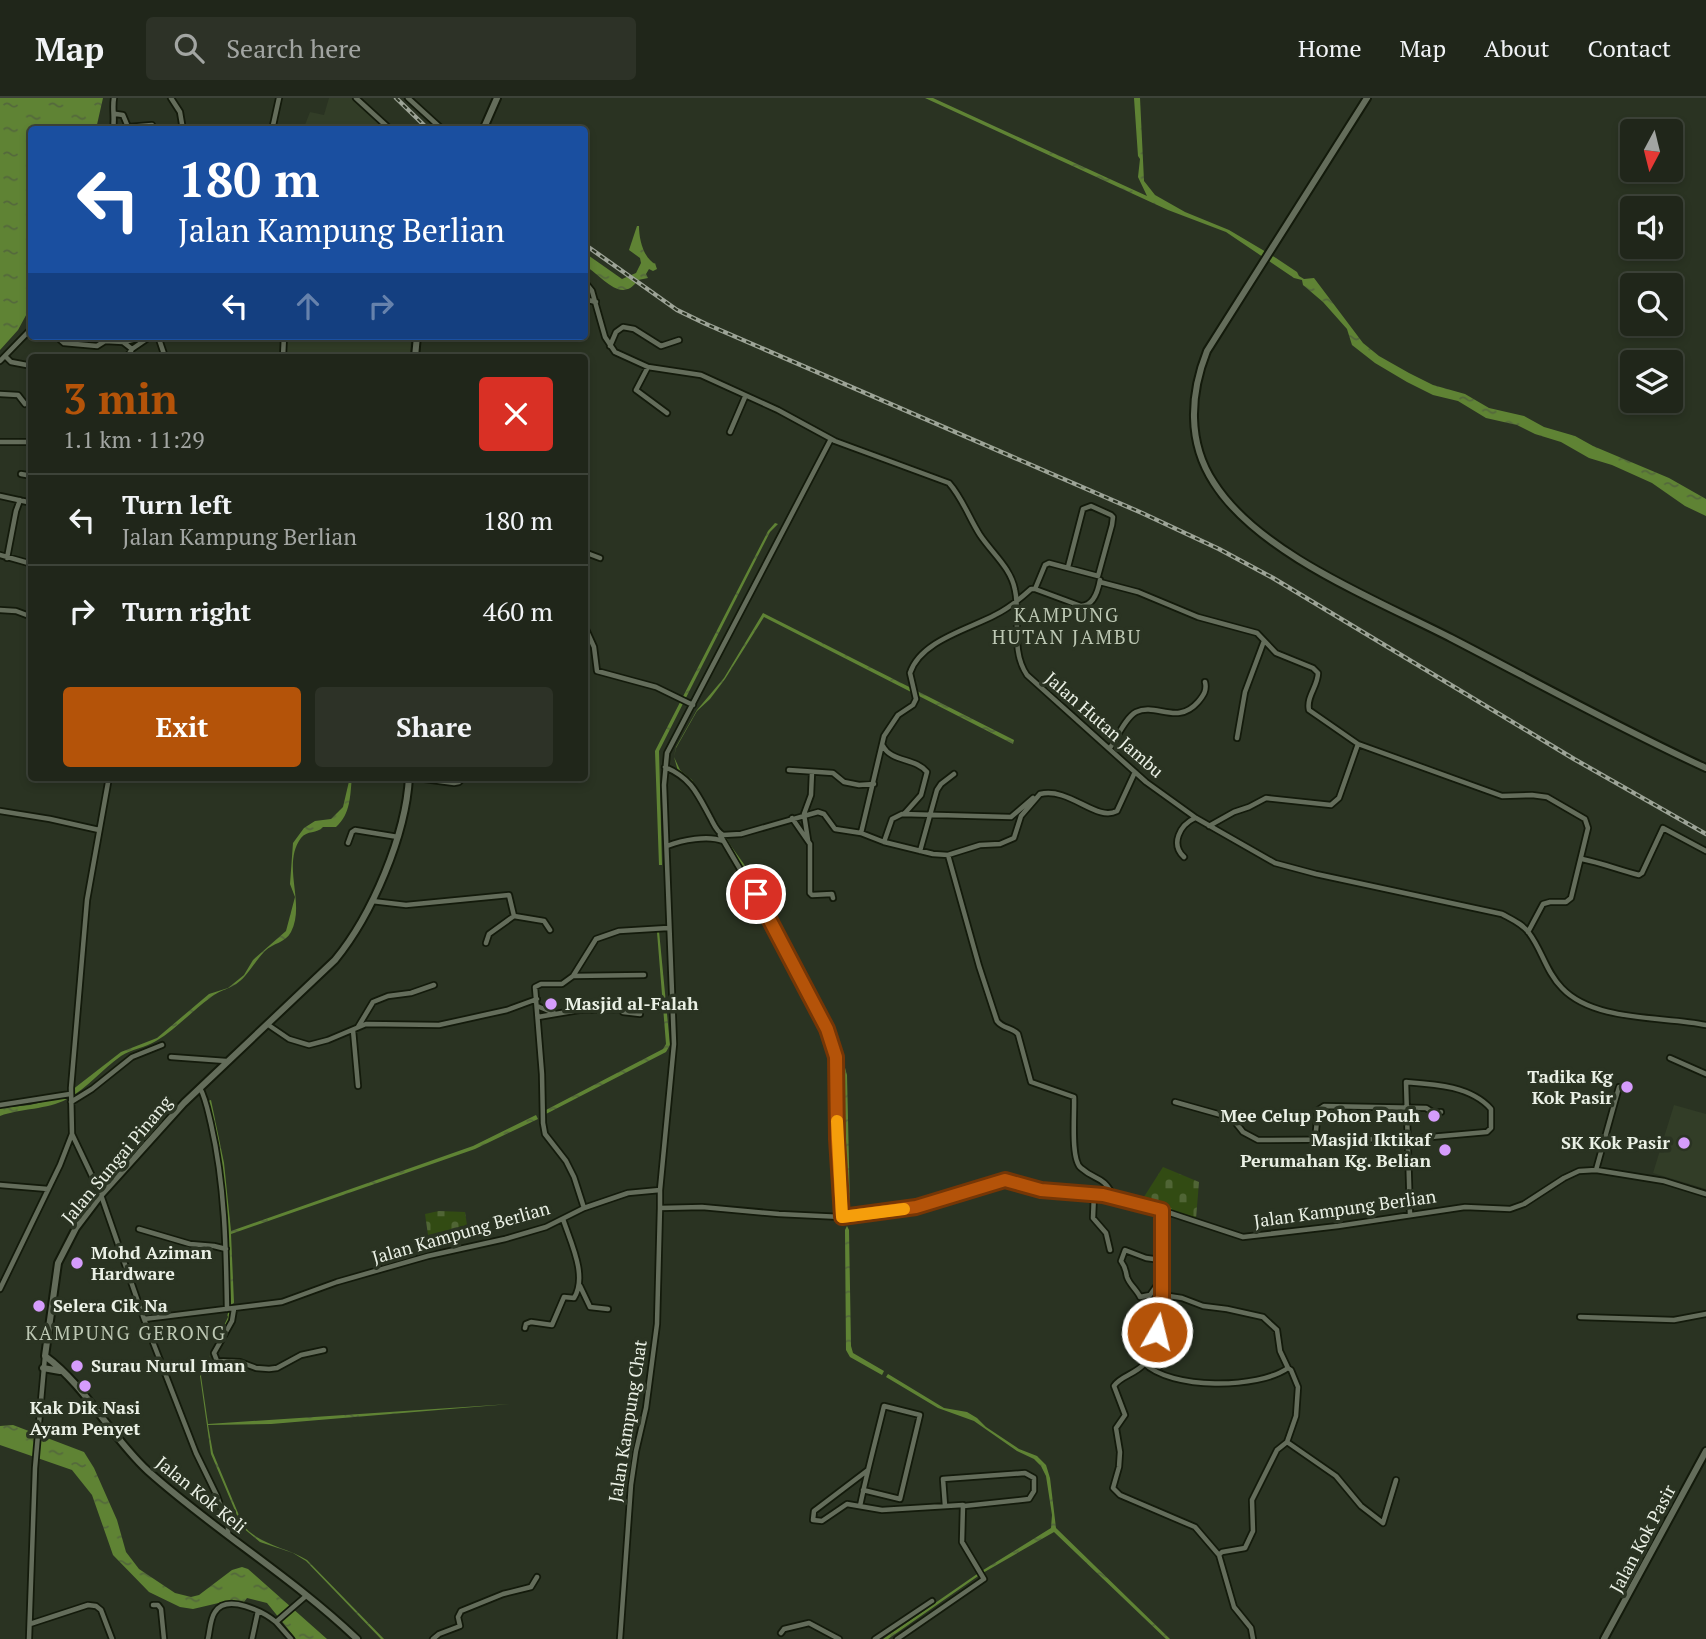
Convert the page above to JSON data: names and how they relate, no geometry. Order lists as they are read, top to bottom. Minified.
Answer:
{"streets":{"street":["Jalan Hutan Jambu","Jalan Sungai Pinang","Jalan Kampung Berlian","Jalan Kampung Chat","Jalan Kok Keli","Jalan Kok Pasir"]},"crossings":[["Jalan Sungai Pinang","Jalan Kok Keli"],["Jalan Kampung Berlian","Jalan Kampung Chat"]],"districts":["KAMPUNG HUTAN JAMBU","KAMPUNG GERONG"],"places":["Masjid al-Falah","Tadika Kg Kok Pasir","Mee Celup Pohon Pauh","SK Kok Pasir","Masjid Iktikaf Perumahan Kg. Belian","Mohd Aziman Hardware","Selera Cik Na","Surau Nurul Iman","Kak Dik Nasi Ayam Penyet"],"north":"bottom","page":{"header":"Map","search":"Search here","nav":["Home","Map","About","Contact"],"turn":["180 m","Jalan Kampung Berlian"],"heading":["3 min","1.1 km · 11:29"],"list":[{"name":"Turn left","note":"Jalan Kampung Berlian","value":"180 m"},{"name":"Turn right","value":"460 m"}],"buttons":["Exit","Share"]}}
